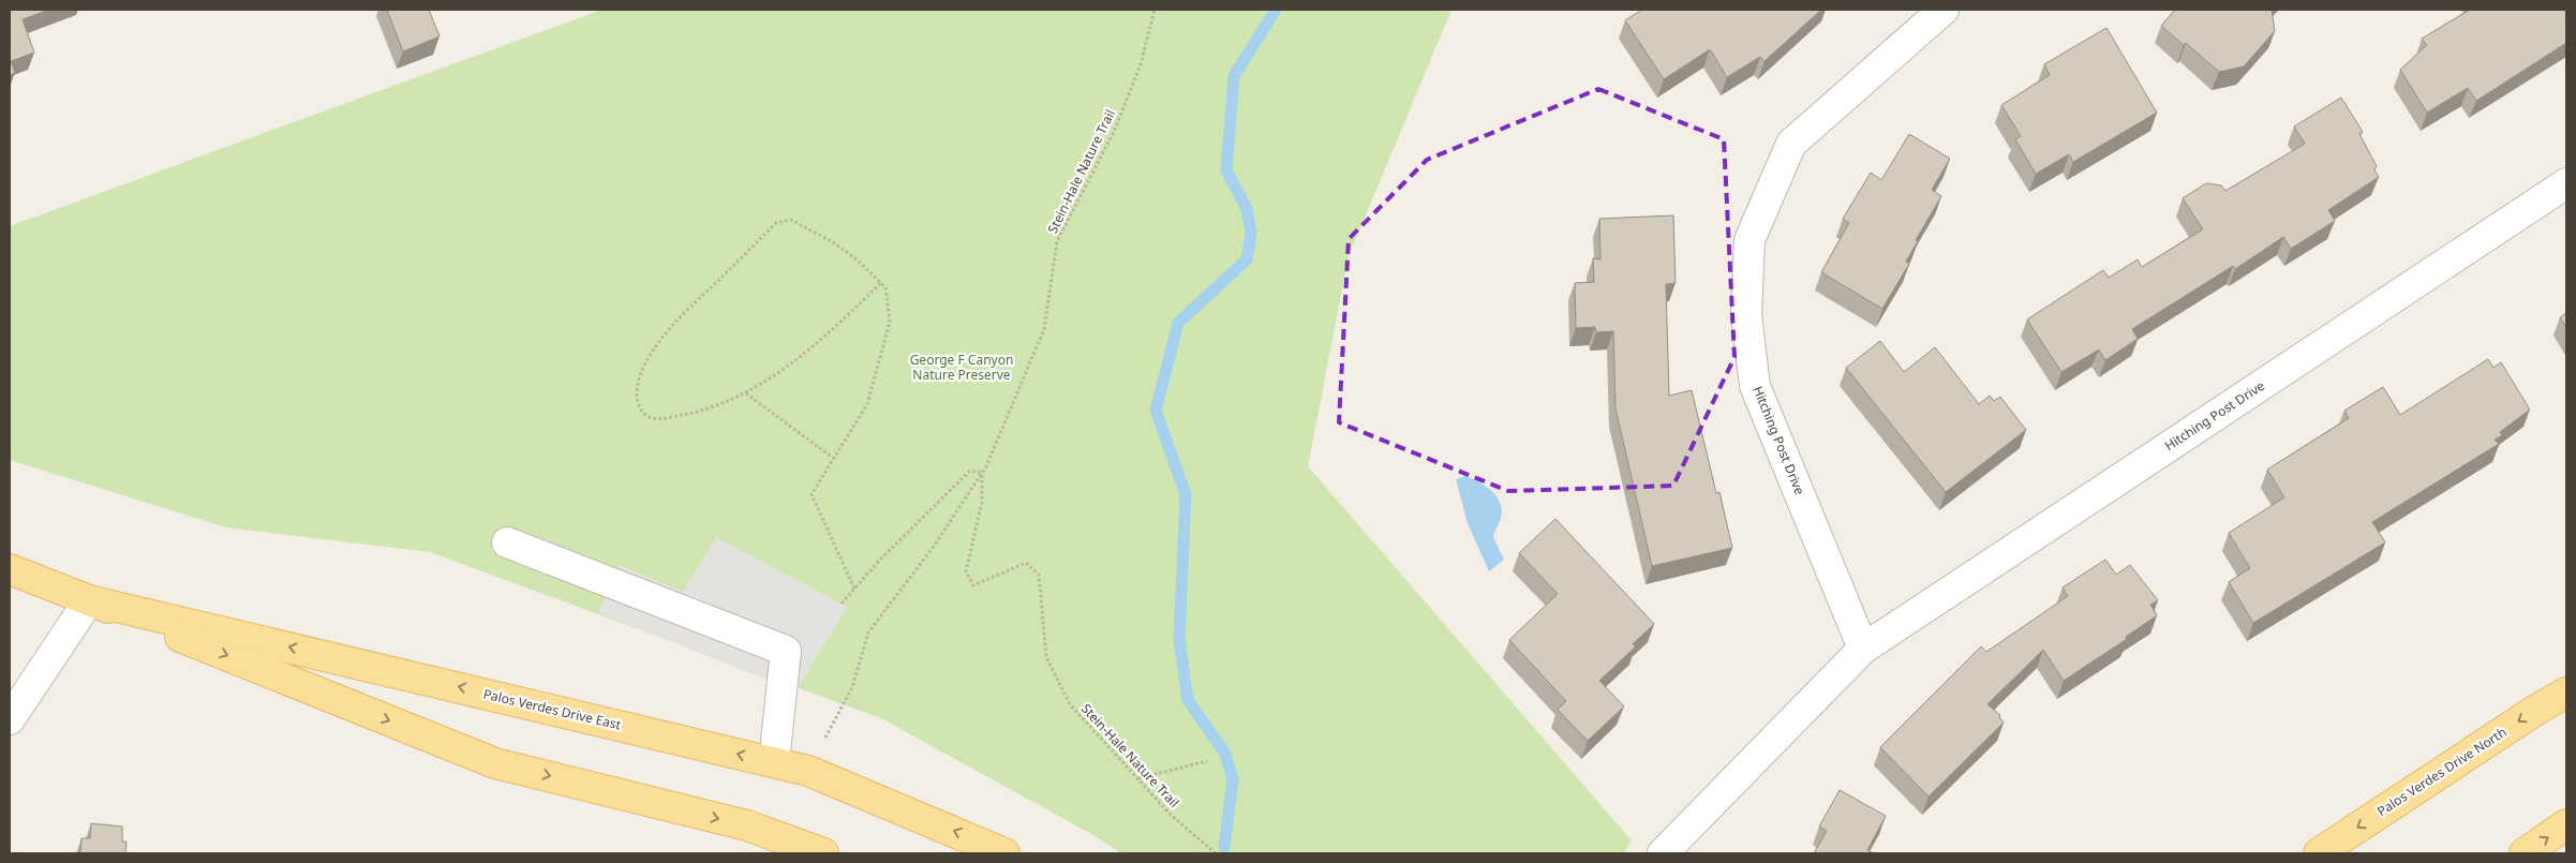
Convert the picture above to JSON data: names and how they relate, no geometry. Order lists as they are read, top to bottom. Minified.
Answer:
{"streets":{"main road":["Palos Verdes Drive East","Palos Verdes Drive North"],"street":["Hitching Post Drive"],"path":["Stein-Hale Nature Trail"]},"one_way":["Palos Verdes Drive North"],"parks":["George F Canyon Nature Preserve"]}
